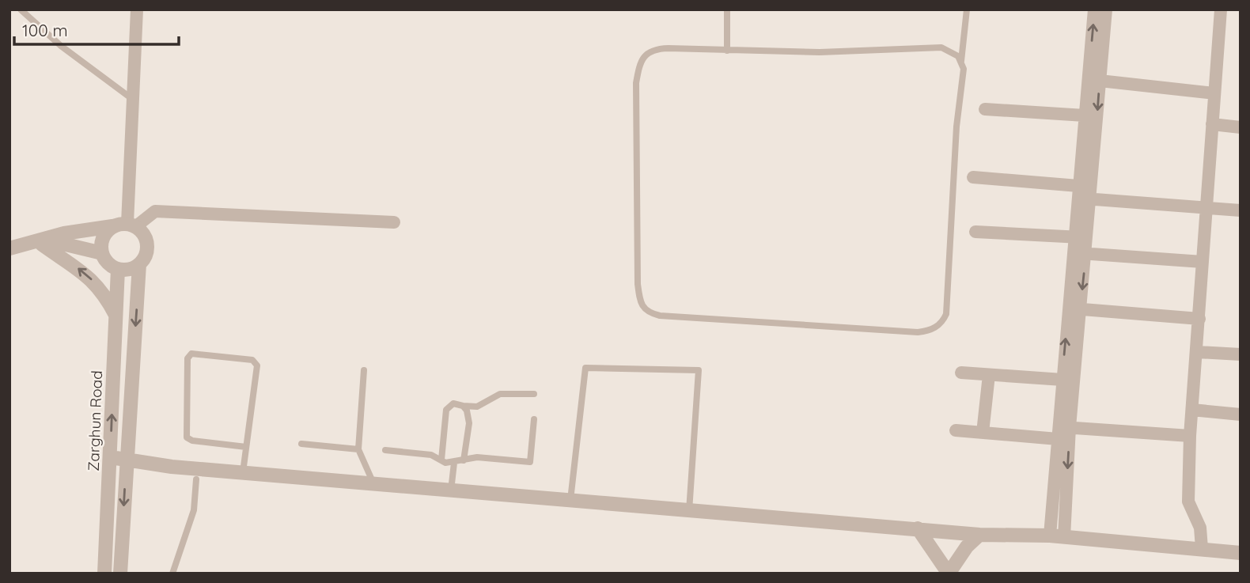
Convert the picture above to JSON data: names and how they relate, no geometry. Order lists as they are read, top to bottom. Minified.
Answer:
{"streets":{"street":["Zarghun Road"]},"scale_bar":"100 m"}
